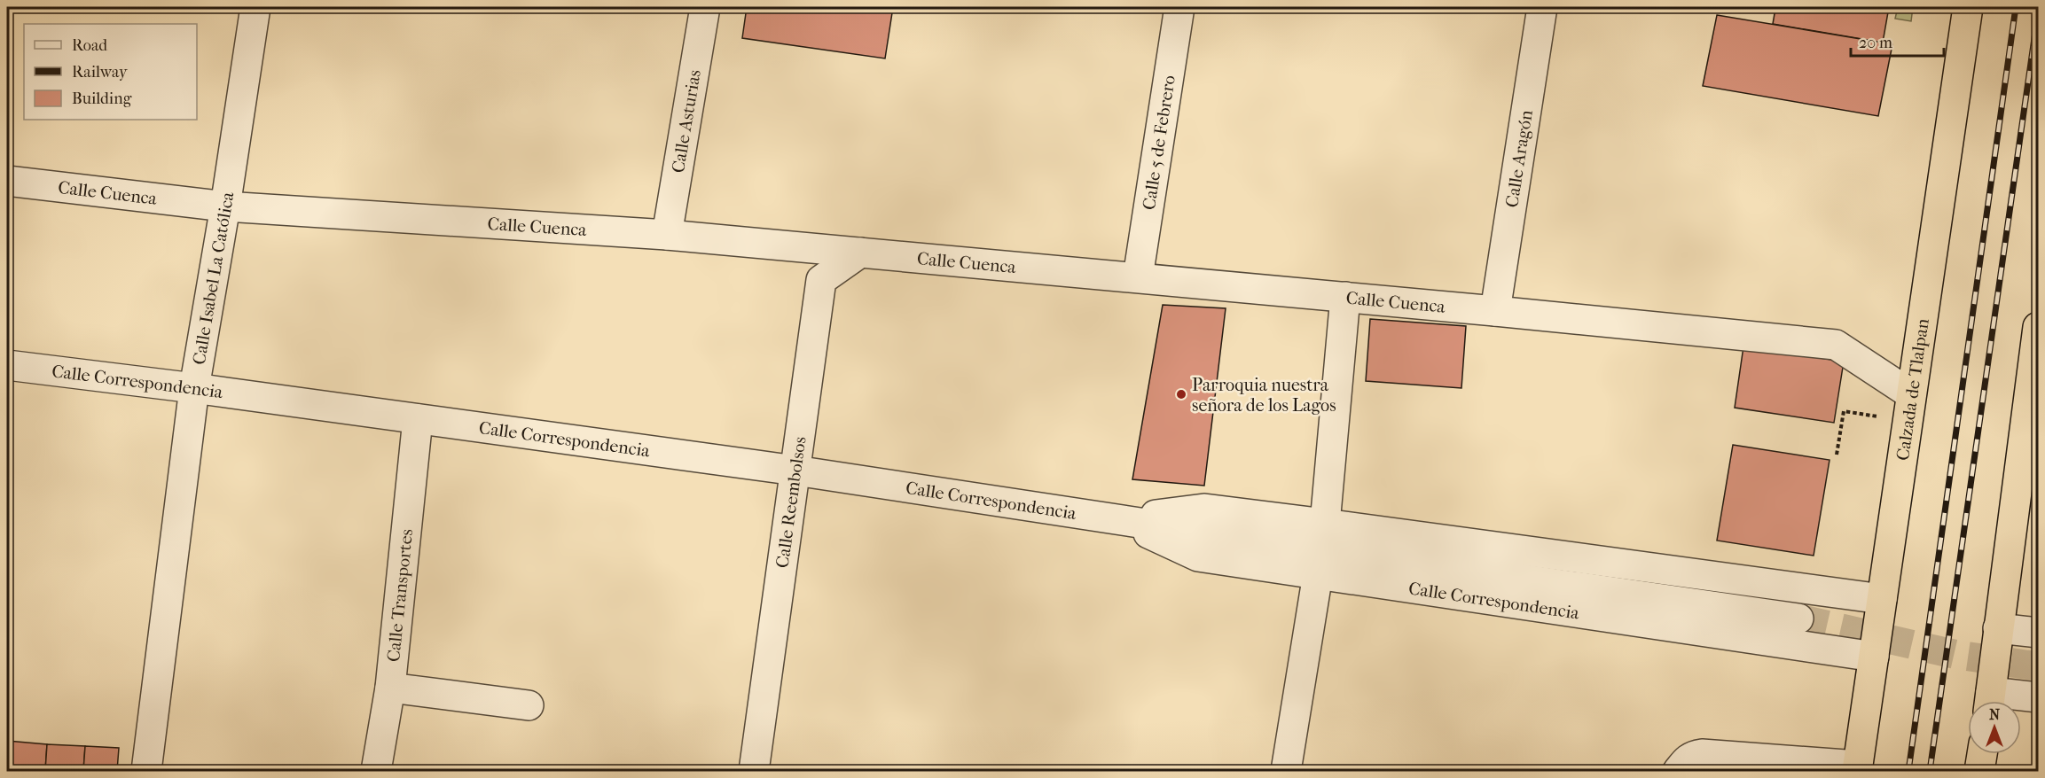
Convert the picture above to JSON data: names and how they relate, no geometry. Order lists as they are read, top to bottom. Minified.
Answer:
{"streets":{"highway":["Calzada de Tlalpan"],"street":["Calle Asturias","Calle 5 de Febrero","Calle Aragón","Calle Cuenca","Calle Isabel La Católica","Calle Correspondencia","Calle Reembolsos","Calle Transportes"]},"crossings":[["Calle Asturias","Calle Cuenca"],["Calle 5 de Febrero","Calle Cuenca"],["Calle Aragón","Calle Cuenca"],["Calle Cuenca","Calle Isabel La Católica"],["Calle Cuenca","Calzada de Tlalpan"],["Calle Cuenca","Calle Reembolsos"],["Calle Isabel La Católica","Calle Correspondencia"],["Calle Correspondencia","Calzada de Tlalpan"],["Calle Correspondencia","Calle Reembolsos"],["Calle Correspondencia","Calle Transportes"]],"places":["Parroquia nuestra señora de los Lagos"],"legend":["Road","Railway","Building"],"scale_bar":"20 m","north":"top"}
